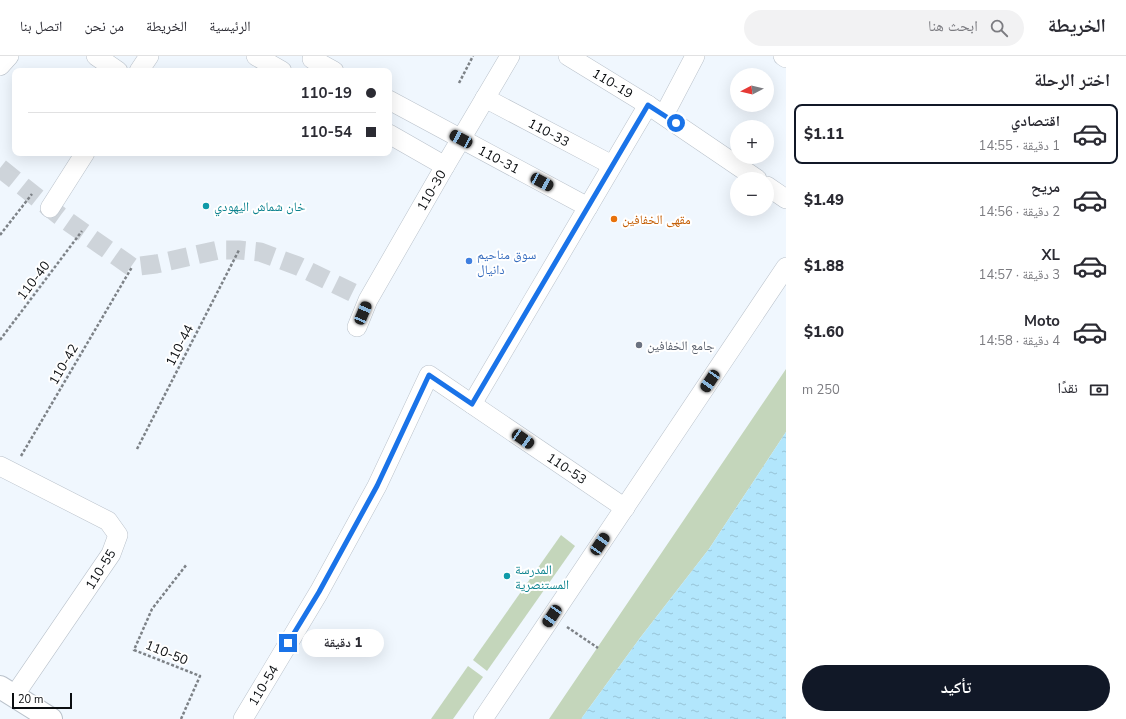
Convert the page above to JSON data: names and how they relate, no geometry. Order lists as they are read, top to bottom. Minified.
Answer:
{"streets":{"street":["110-19","110-33","110-31","110-30","110-53","110-55","110-54"],"path":["110-40","110-44","110-42","110-50"]},"crossings":[["110-33","110-30"],["110-31","110-30"],["110-42","110-55"],["110-53","110-54"]],"places":["خان شماش اليهودي","مقهى الخفافين","سوق مناحيم دانيال","جامع الخفافين","المدرسة المستنصرية"],"scale_bar":"20 m","north":"left","page":{"header":"الخريطة","search":"ابحث هنا","nav":["الرئيسية","الخريطة","من نحن","اتصل بنا"],"heading":"اختر الرحلة","map_buttons":["+","−"],"banner":["110-19","110-54"],"list":[{"name":"اقتصادي","note":"1 دقيقة · 14:55","value":"$1.11"},{"name":"مريح","note":"2 دقيقة · 14:56","value":"$1.49"},{"name":"XL","note":"3 دقيقة · 14:57","value":"$1.88"},{"name":"Moto","note":"4 دقيقة · 14:58","value":"$1.60"}],"pay":["نقدًا","250 m"],"bubble":"1 دقيقة","buttons":"تأكيد","scale":"20 m"}}
